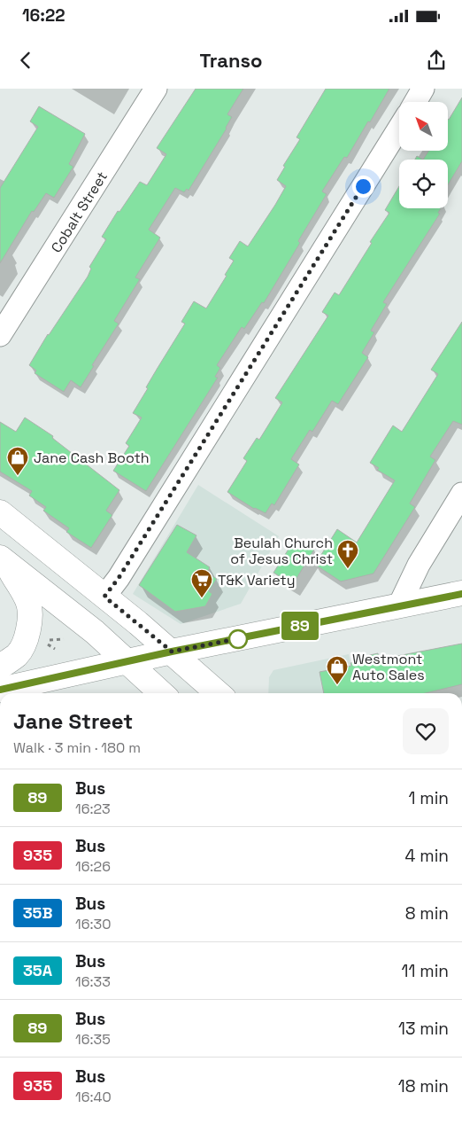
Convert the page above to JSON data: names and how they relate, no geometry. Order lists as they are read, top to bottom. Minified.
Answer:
{"streets":{"street":["Cobalt Street"]},"places":{"shop":["Jane Cash Booth","Westmont Auto Sales"],"church":["Beulah Church of Jesus Christ"],"supermarket":["T&K Variety"]},"lines":["bus line 89"],"north":"top left","page":{"status":"16:22","header":"Transo","on_map":"89","heading":["Jane Street","Walk · 3 min · 180 m"],"list":[{"mark":"89","name":"Bus","note":"16:23","value":"1 min"},{"mark":"935","name":"Bus","note":"16:26","value":"4 min"},{"mark":"35B","name":"Bus","note":"16:30","value":"8 min"},{"mark":"35A","name":"Bus","note":"16:33","value":"11 min"},{"mark":"89","name":"Bus","note":"16:35","value":"13 min"},{"mark":"935","name":"Bus","note":"16:40","value":"18 min"}]}}
